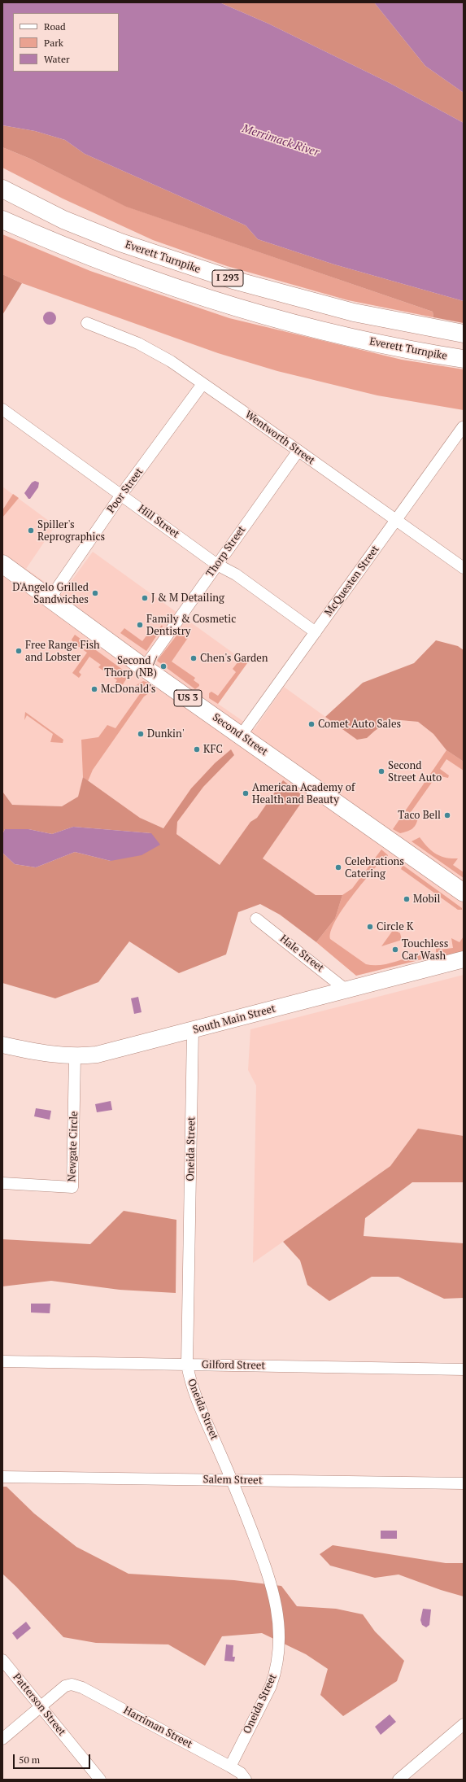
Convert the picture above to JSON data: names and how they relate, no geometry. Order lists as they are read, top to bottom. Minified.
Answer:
{"streets":{"main road":["Everett Turnpike","I 293","US 3","Second Street","South Main Street"],"street":["Wentworth Street","Poor Street","Hill Street","Thorp Street","McQuesten Street","Hale Street","Newgate Circle","Oneida Street","Gilford Street","Salem Street","Patterson Street","Harriman Street"]},"crossings":[["Wentworth Street","Poor Street"],["Wentworth Street","Thorp Street"],["Wentworth Street","McQuesten Street"],["Poor Street","Hill Street"],["Poor Street","Second Street"],["Hill Street","Thorp Street"],["Hill Street","McQuesten Street"],["Thorp Street","Second Street"],["McQuesten Street","Second Street"],["Hale Street","South Main Street"],["South Main Street","Newgate Circle"],["South Main Street","Oneida Street"],["Oneida Street","Gilford Street"],["Oneida Street","Salem Street"],["Oneida Street","Harriman Street"],["Patterson Street","Harriman Street"]],"water":["Merrimack River"],"places":["Spiller's Reprographics","D'Angelo Grilled Sandwiches","J & M Detailing","Family & Cosmetic Dentistry","Free Range Fish and Lobster","Chen's Garden","Second / Thorp (NB)","McDonald's","Comet Auto Sales","Dunkin'","KFC","Second Street Auto","American Academy of Health and Beauty","Taco Bell","Celebrations Catering","Mobil","Circle K","Touchless Car Wash"],"legend":["Road","Park","Water"],"scale_bar":"50 m"}
